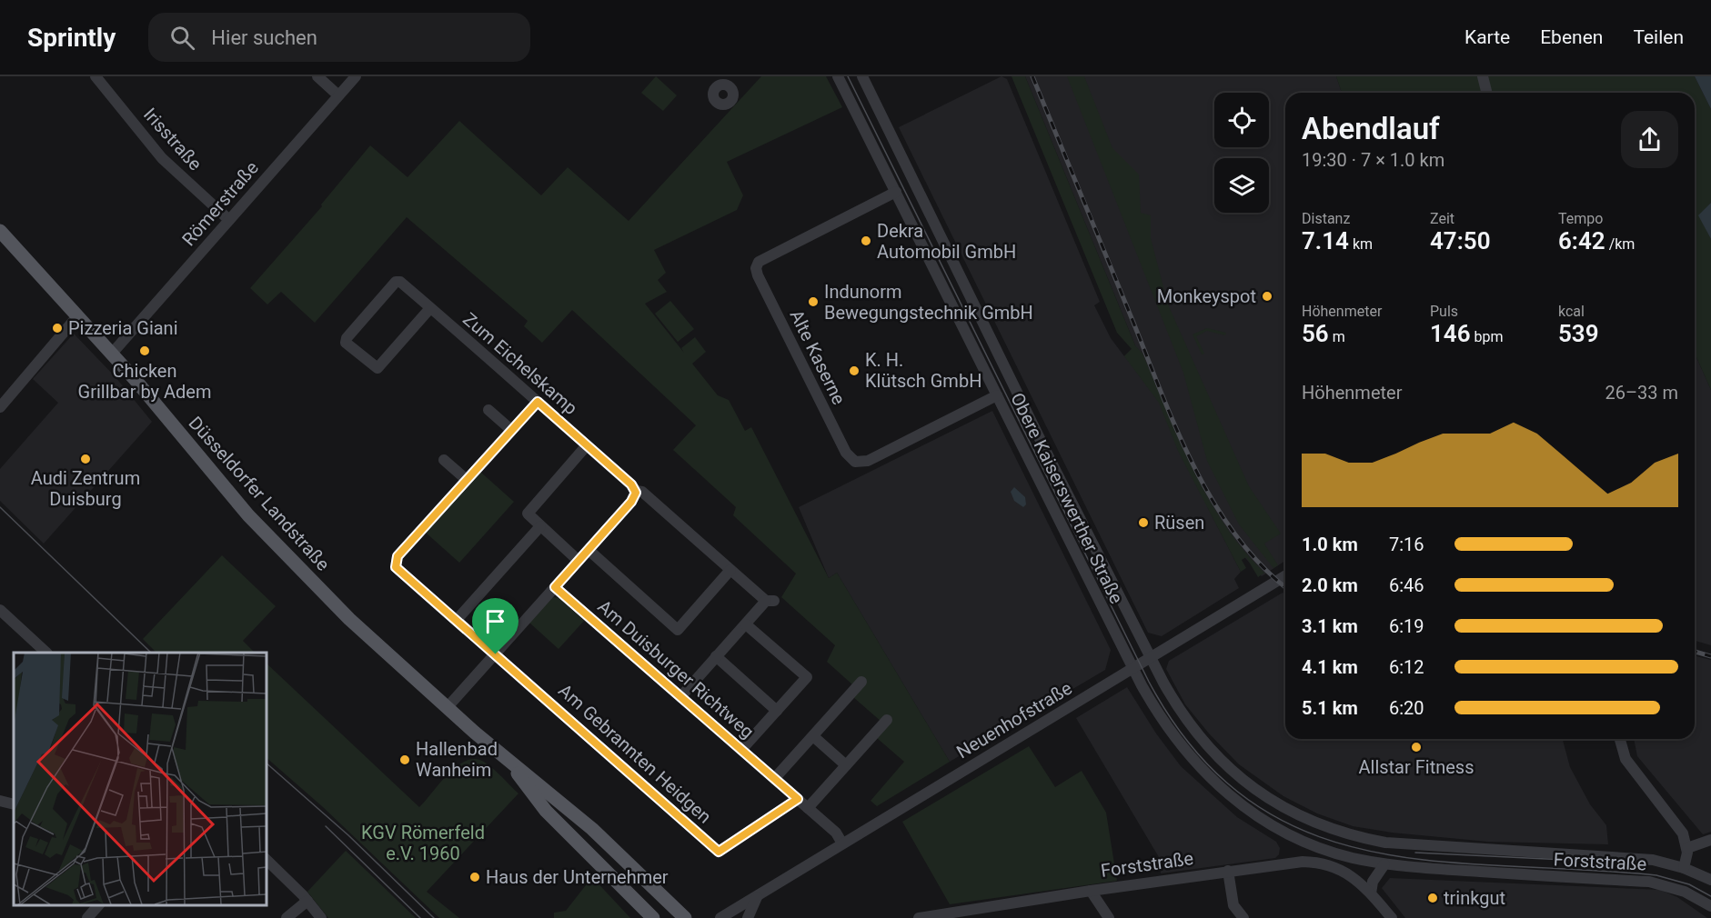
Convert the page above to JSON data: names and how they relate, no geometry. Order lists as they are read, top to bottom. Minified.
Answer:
{"streets":{"main road":["Düsseldorfer Landstraße"],"street":["Irisstraße","Römerstraße","Alte Kaserne","Zum Eichelskamp","Obere Kaiserswerther Straße","Am Duisburger Richtweg","Neuenhofstraße","Am Gebrannten Heidgen","Forststraße"]},"crossings":[["Irisstraße","Römerstraße"],["Römerstraße","Düsseldorfer Landstraße"],["Alte Kaserne","Obere Kaiserswerther Straße"],["Zum Eichelskamp","Am Duisburger Richtweg"],["Zum Eichelskamp","Am Gebrannten Heidgen"],["Obere Kaiserswerther Straße","Neuenhofstraße"],["Obere Kaiserswerther Straße","Forststraße"],["Am Duisburger Richtweg","Neuenhofstraße"],["Am Duisburger Richtweg","Am Gebrannten Heidgen"]],"parks":["KGV Römerfeld e.V. 1960"],"places":["Dekra Automobil GmbH","Monkeyspot","Indunorm Bewegungstechnik GmbH","Pizzeria Giani","Chicken Grillbar by Adem","K. H. Klütsch GmbH","Audi Zentrum Duisburg","Rüsen","Allstar Fitness","Hallenbad Wanheim","Haus der Unternehmer","trinkgut"],"page":{"header":"Sprintly","search":"Hier suchen","nav":["Karte","Ebenen","Teilen"],"heading":["Abendlauf","19:30 · 7 × 1.0 km"],"stats":[["Distanz","7.14 km"],["Zeit","47:50"],["Tempo","6:42 /km"],["Höhenmeter","56 m"],["Puls","146 bpm"],["kcal","539"]],"chart":["Höhenmeter","26–33 m"],"list":[{"name":"1.0 km","note":"7:16"},{"name":"2.0 km","note":"6:46"},{"name":"3.1 km","note":"6:19"},{"name":"4.1 km","note":"6:12"},{"name":"5.1 km","note":"6:20"}]}}
